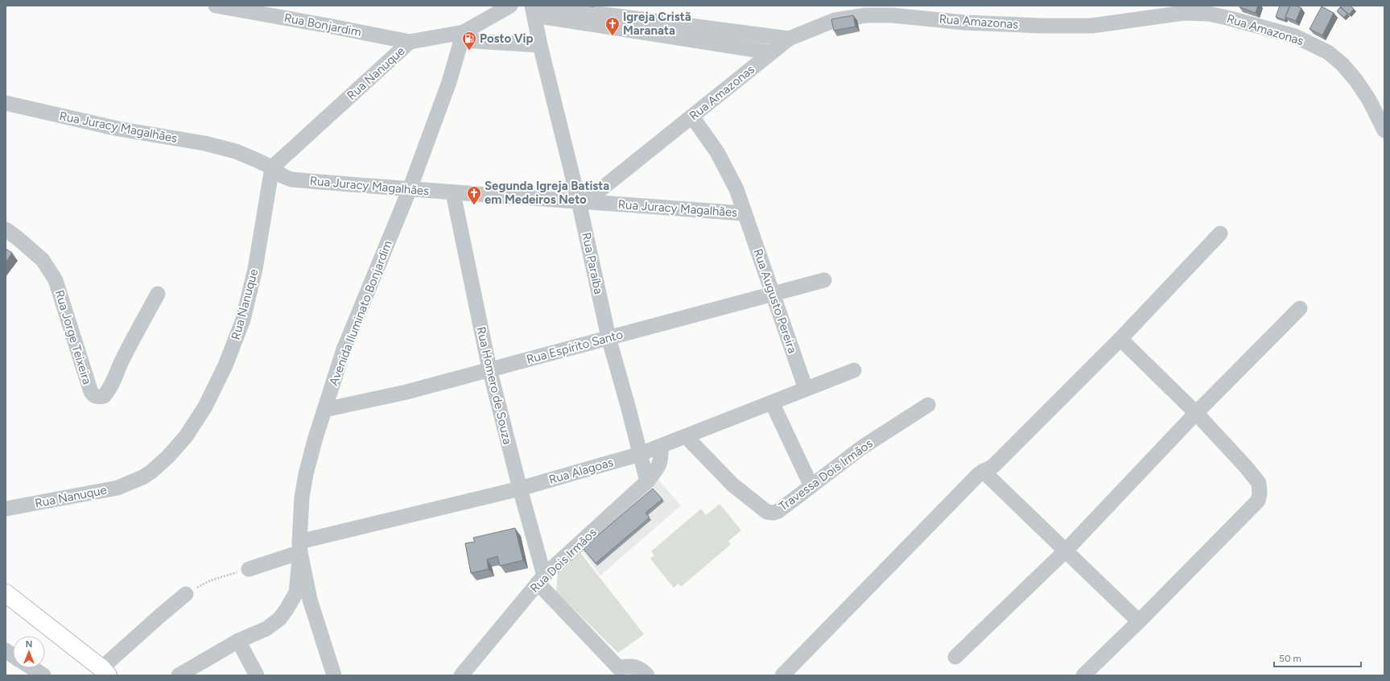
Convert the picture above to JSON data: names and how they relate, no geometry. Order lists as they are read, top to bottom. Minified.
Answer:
{"streets":{"street":["Rua Amazonas","Rua Bonjardim","Rua Nanuque","Rua Juracy Magalhães","Rua Paraíba","Rua Augusto Pereira","Avenida Iluminato Bonjardim","Rua Jorge Teixeira","Rua Espírito Santo","Rua Homero de Souza","Rua Alagoas","Travessa Dois Irmãos","Rua Dois Irmãos"]},"crossings":[["Rua Amazonas","Rua Juracy Magalhães"],["Rua Amazonas","Rua Paraíba"],["Rua Amazonas","Rua Augusto Pereira"],["Rua Bonjardim","Rua Nanuque"],["Rua Nanuque","Rua Juracy Magalhães"],["Rua Juracy Magalhães","Rua Paraíba"],["Rua Juracy Magalhães","Rua Augusto Pereira"],["Rua Juracy Magalhães","Avenida Iluminato Bonjardim"],["Rua Juracy Magalhães","Rua Homero de Souza"],["Rua Paraíba","Rua Espírito Santo"],["Rua Paraíba","Rua Alagoas"],["Rua Paraíba","Rua Dois Irmãos"],["Rua Augusto Pereira","Rua Espírito Santo"],["Rua Augusto Pereira","Rua Alagoas"],["Avenida Iluminato Bonjardim","Rua Espírito Santo"],["Avenida Iluminato Bonjardim","Rua Alagoas"],["Rua Espírito Santo","Rua Homero de Souza"],["Rua Homero de Souza","Rua Alagoas"],["Rua Homero de Souza","Rua Dois Irmãos"],["Rua Alagoas","Travessa Dois Irmãos"],["Rua Alagoas","Rua Dois Irmãos"]],"places":{"church":["Igreja Cristã Maranata","Segunda Igreja Batista em Medeiros Neto"],"fuel station":["Posto Vip"]},"scale_bar":"50 m","north":"top"}
